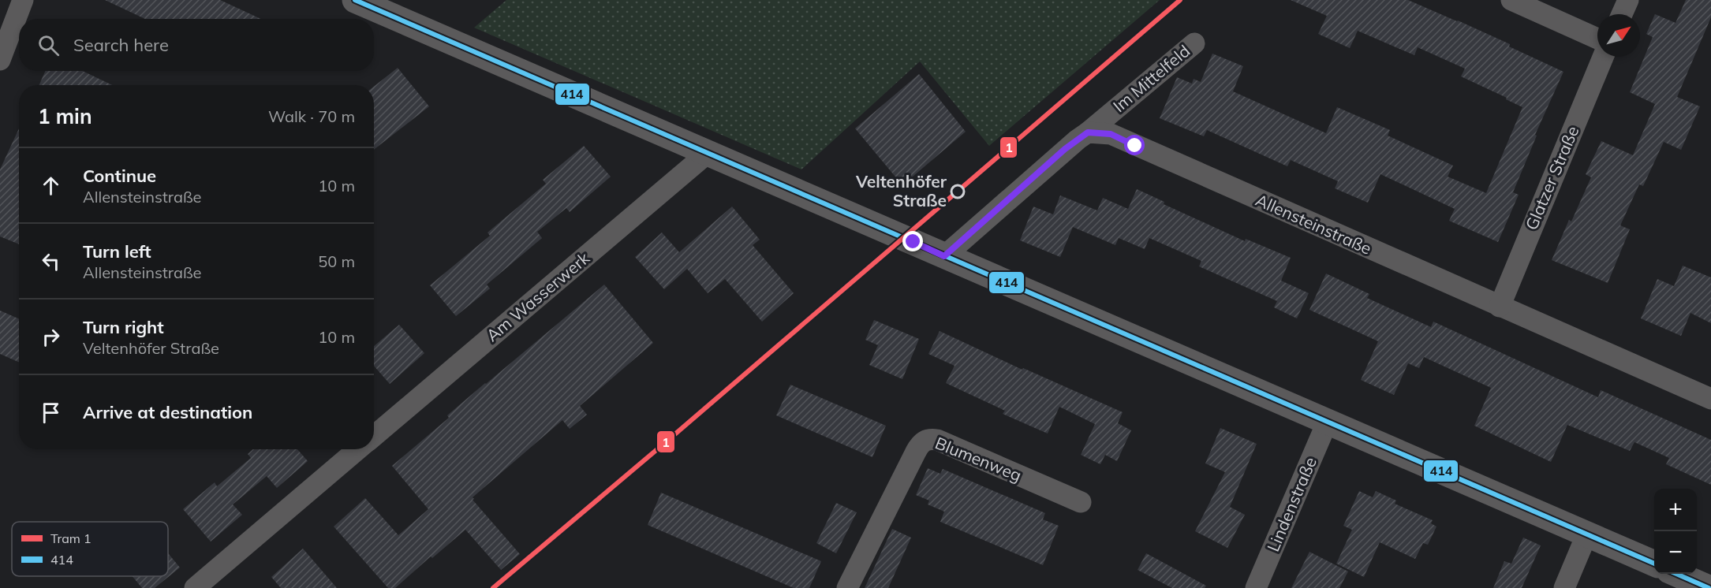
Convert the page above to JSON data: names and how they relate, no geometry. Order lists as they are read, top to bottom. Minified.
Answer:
{"streets":{"street":["Im Mittelfeld","Glatzer Straße","Allensteinstraße","Am Wasserwerk","Blumenweg","Lindenstraße"]},"crossings":[["Im Mittelfeld","Allensteinstraße"],["Glatzer Straße","Allensteinstraße"]],"places":["Veltenhöfer Straße"],"lines":["tram line 1","transit line 414"],"legend":["Tram 1","414"],"north":"top right","page":{"search":"Search here","heading":["1 min","Walk · 70 m"],"list":[["Continue","Allensteinstraße","10 m"],["Turn left","Allensteinstraße","50 m"],["Turn right","Veltenhöfer Straße","10 m"],"Arrive at destination"],"map_buttons":["+","−"]}}
